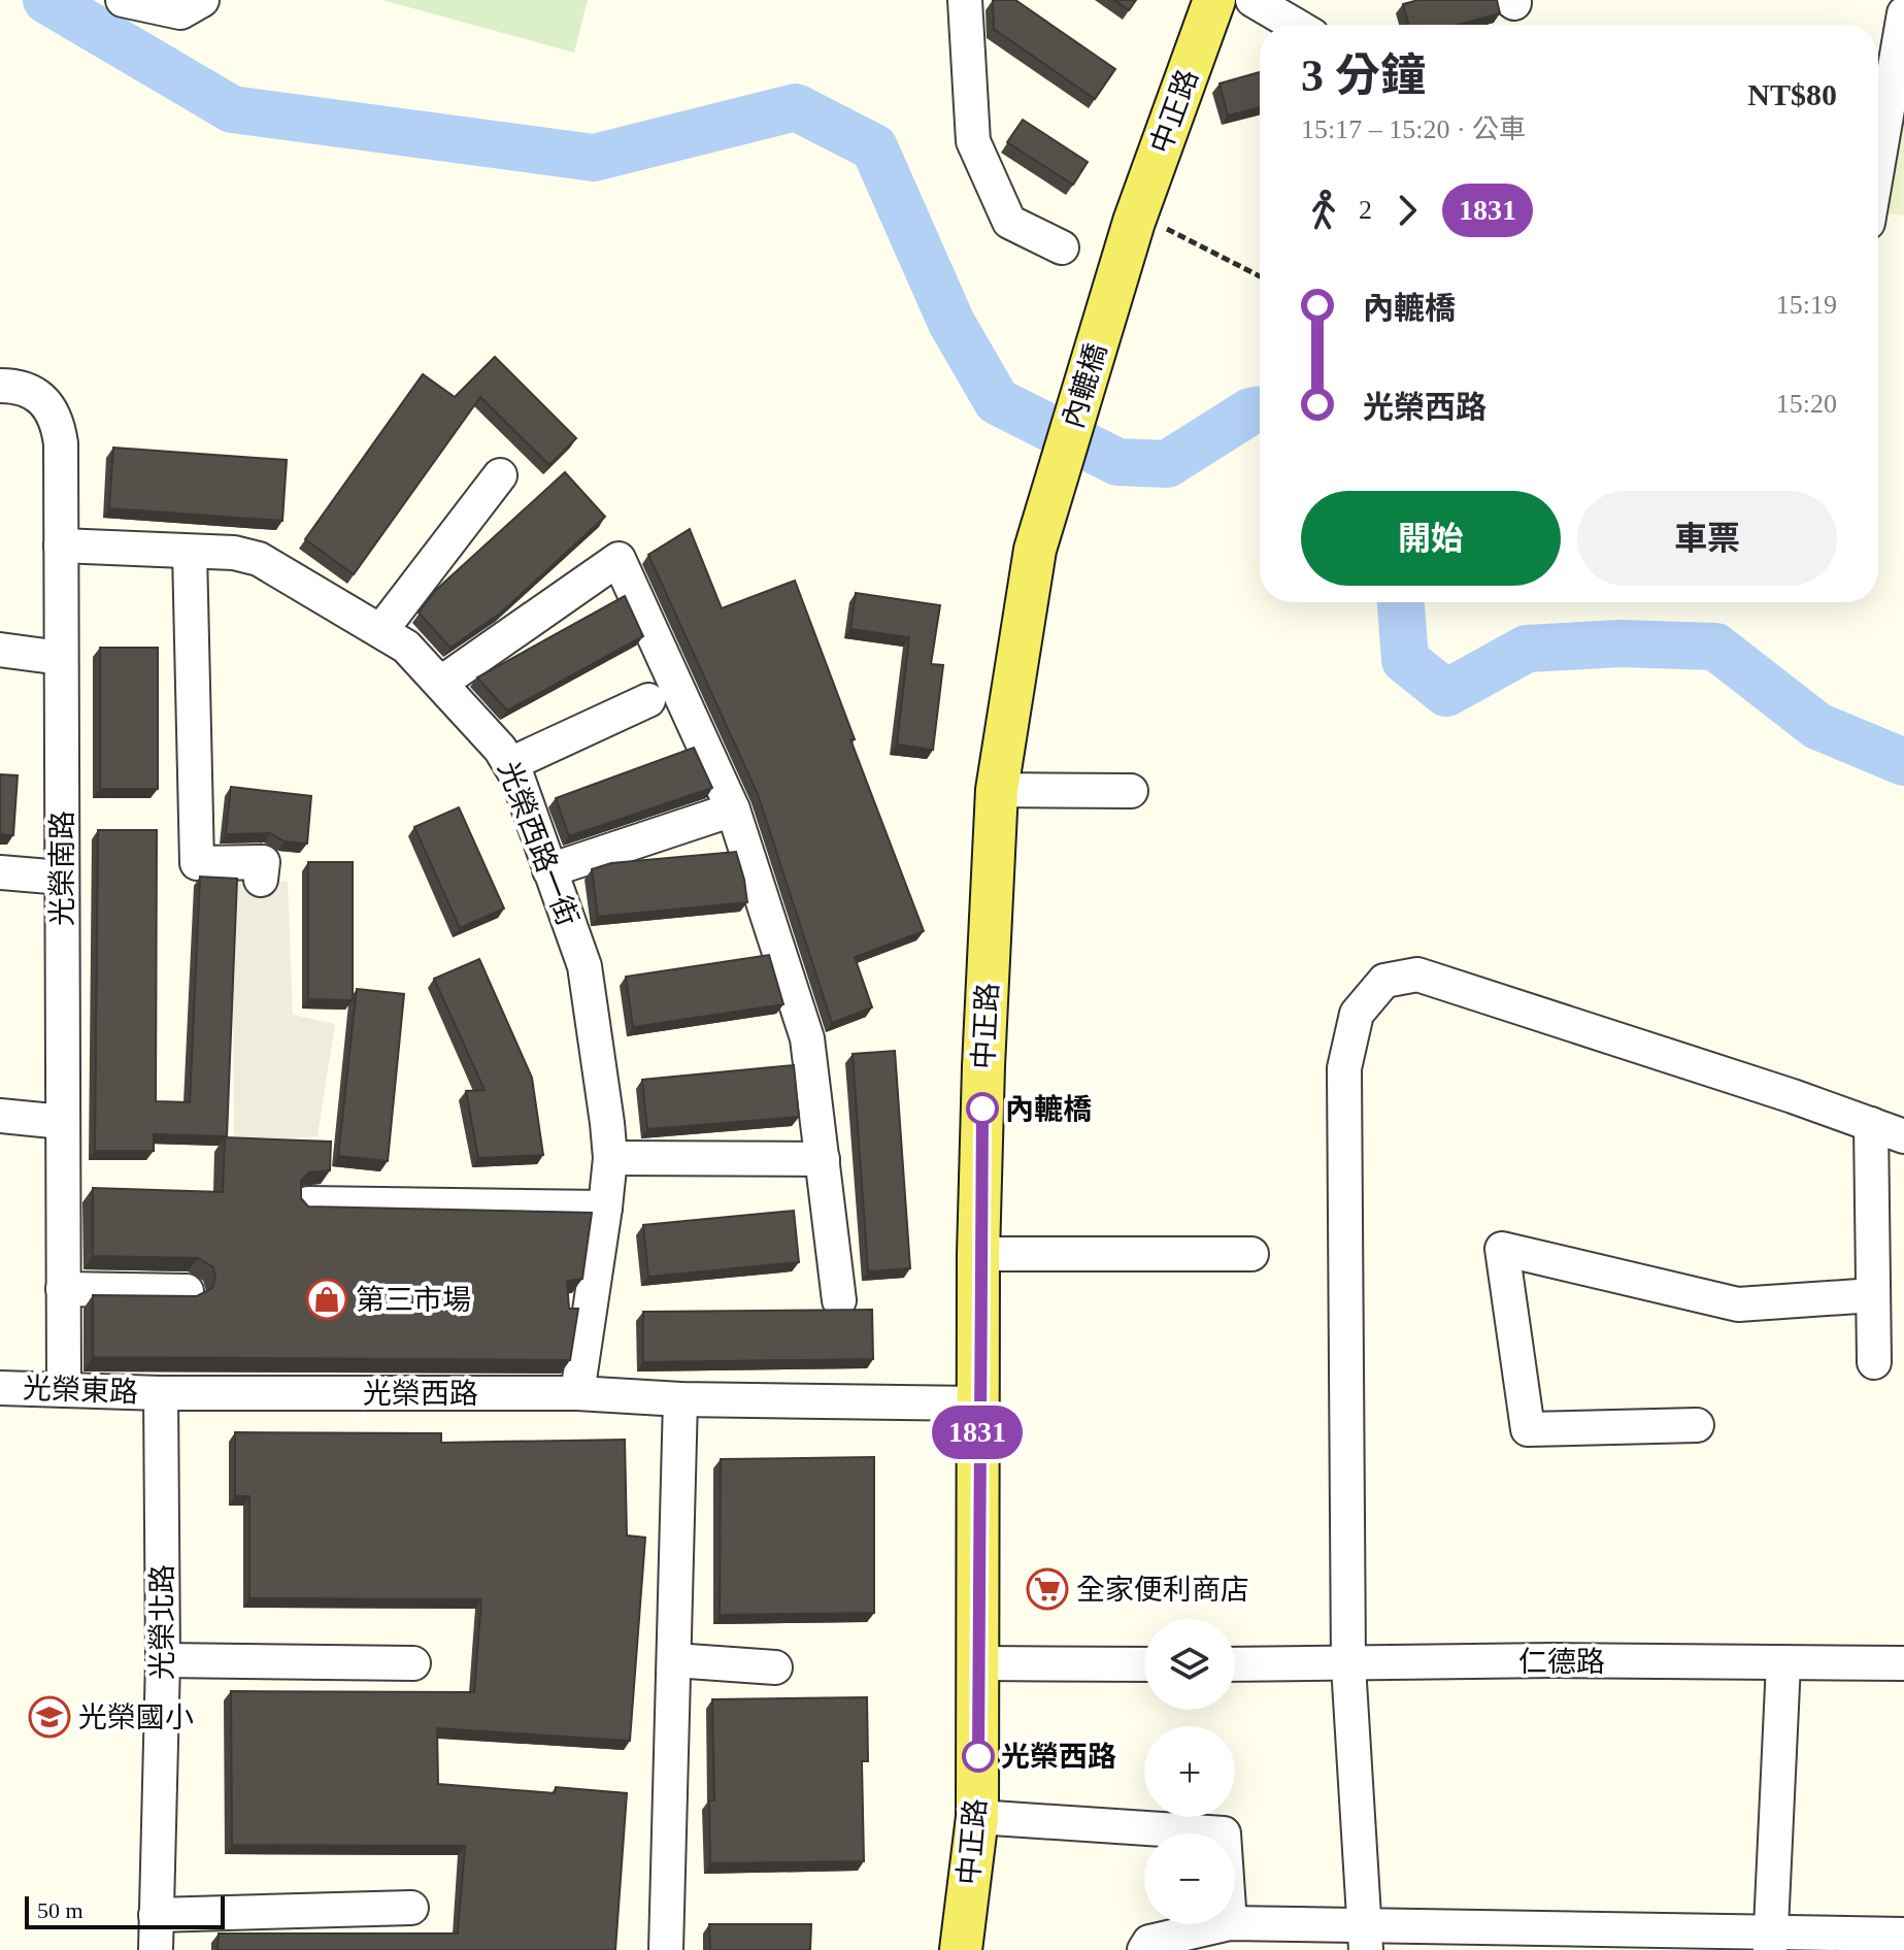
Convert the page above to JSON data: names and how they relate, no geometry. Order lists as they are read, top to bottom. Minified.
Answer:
{"streets":{"main road":["中正路","內轆橋"],"street":["光榮西路一街","光榮南路","光榮東路","光榮西路","光榮北路","仁德路"]},"crossings":[["中正路","內轆橋"],["中正路","光榮西路"],["光榮西路一街","光榮南路"],["光榮西路一街","光榮西路"],["光榮南路","光榮東路"],["光榮東路","光榮西路"],["光榮東路","光榮北路"],["光榮西路","光榮北路"]],"places":{"other":["內轆橋","光榮西路"],"shop":["第三市場"],"supermarket":["全家便利商店"],"school or university":["光榮國小"]},"lines":["bus line 1831"],"scale_bar":"50 m","page":{"on_map":"1831","heading":["3 分鐘","15:17 – 15:20 · 公車","NT$80"],"legs":["2","1831"],"list":[{"name":"內轆橋","value":"15:19"},{"name":"光榮西路","value":"15:20"}],"buttons":["開始","車票"],"map_buttons":["+","−"],"scale":"50 m"}}
